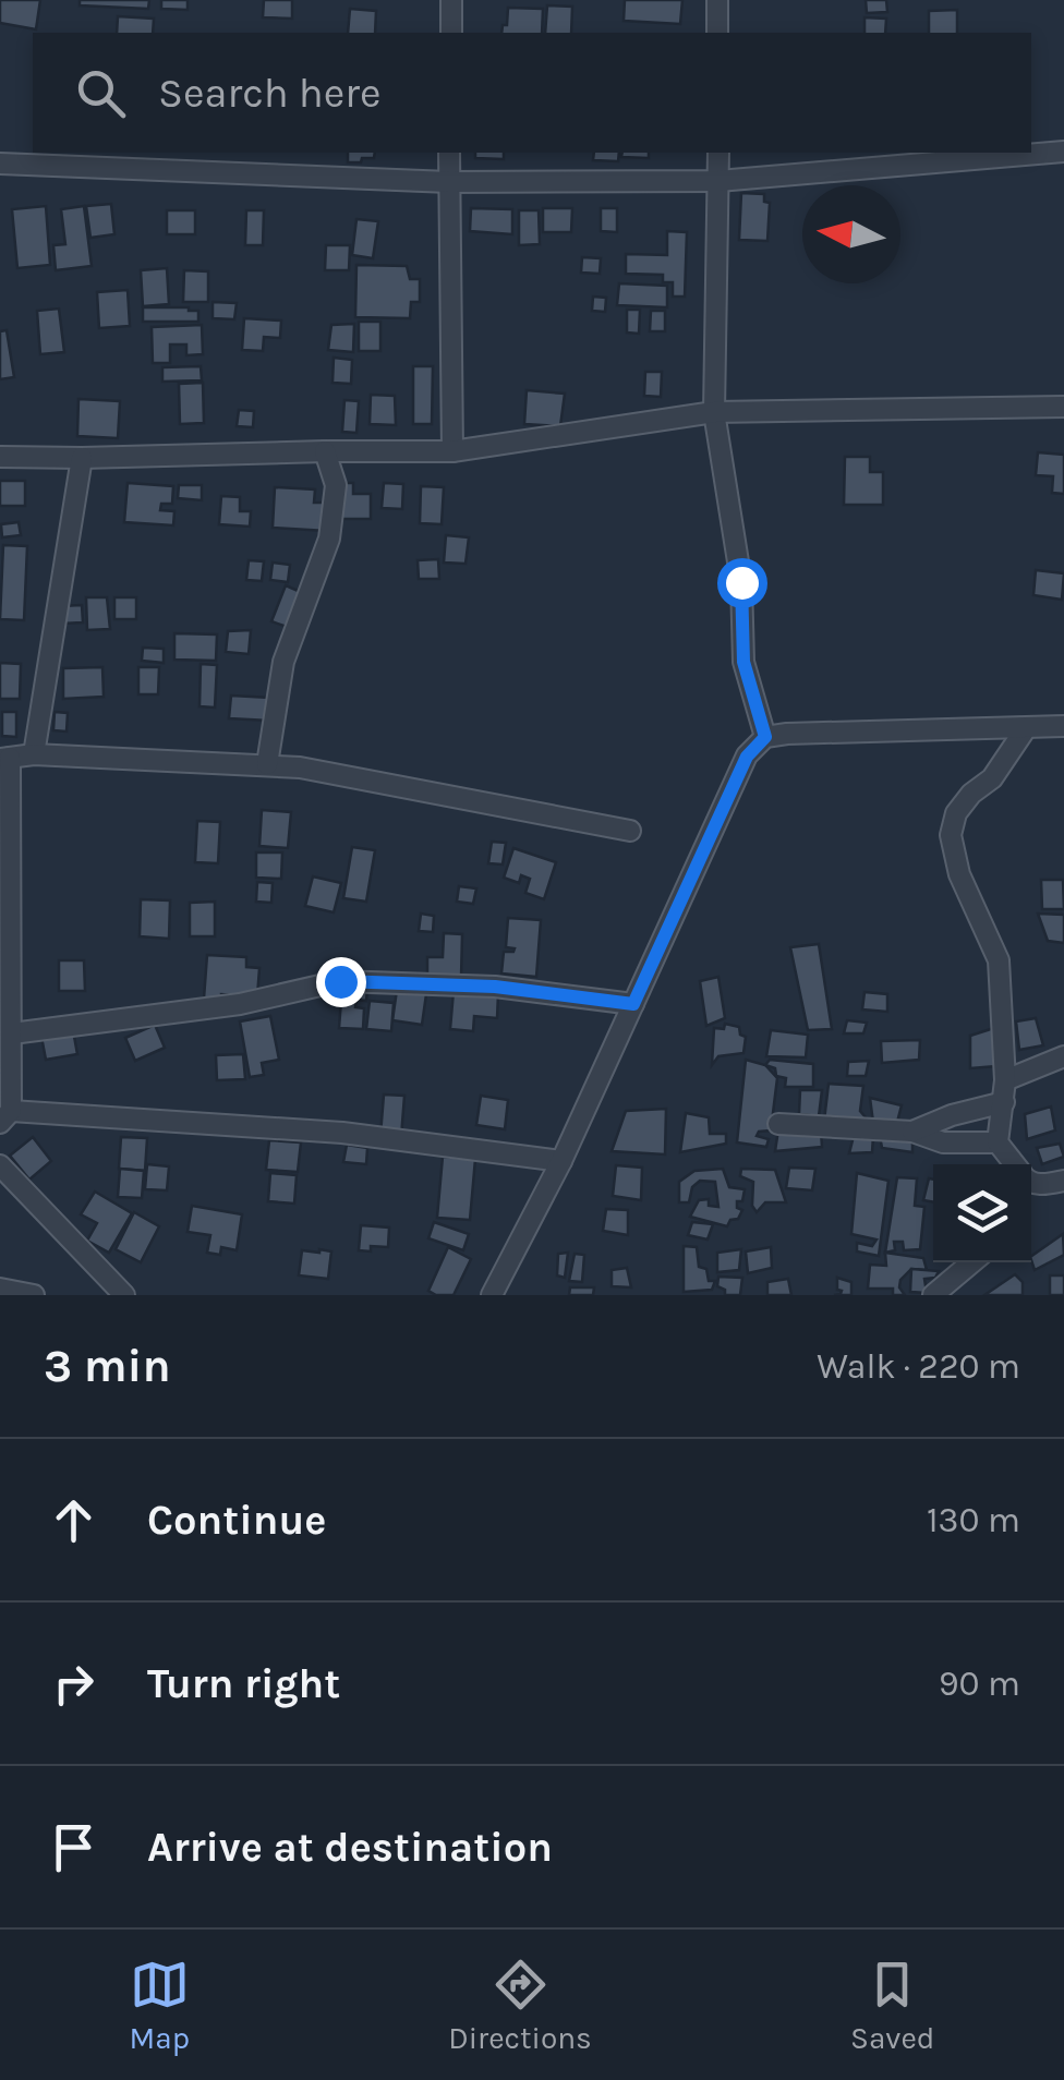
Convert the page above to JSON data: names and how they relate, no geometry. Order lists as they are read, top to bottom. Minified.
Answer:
{"north":"left","page":{"search":"Search here","heading":["3 min","Walk · 220 m"],"list":[["Continue","130 m"],["Turn right","90 m"],"Arrive at destination"],"nav":["Map","Directions","Saved"]}}
